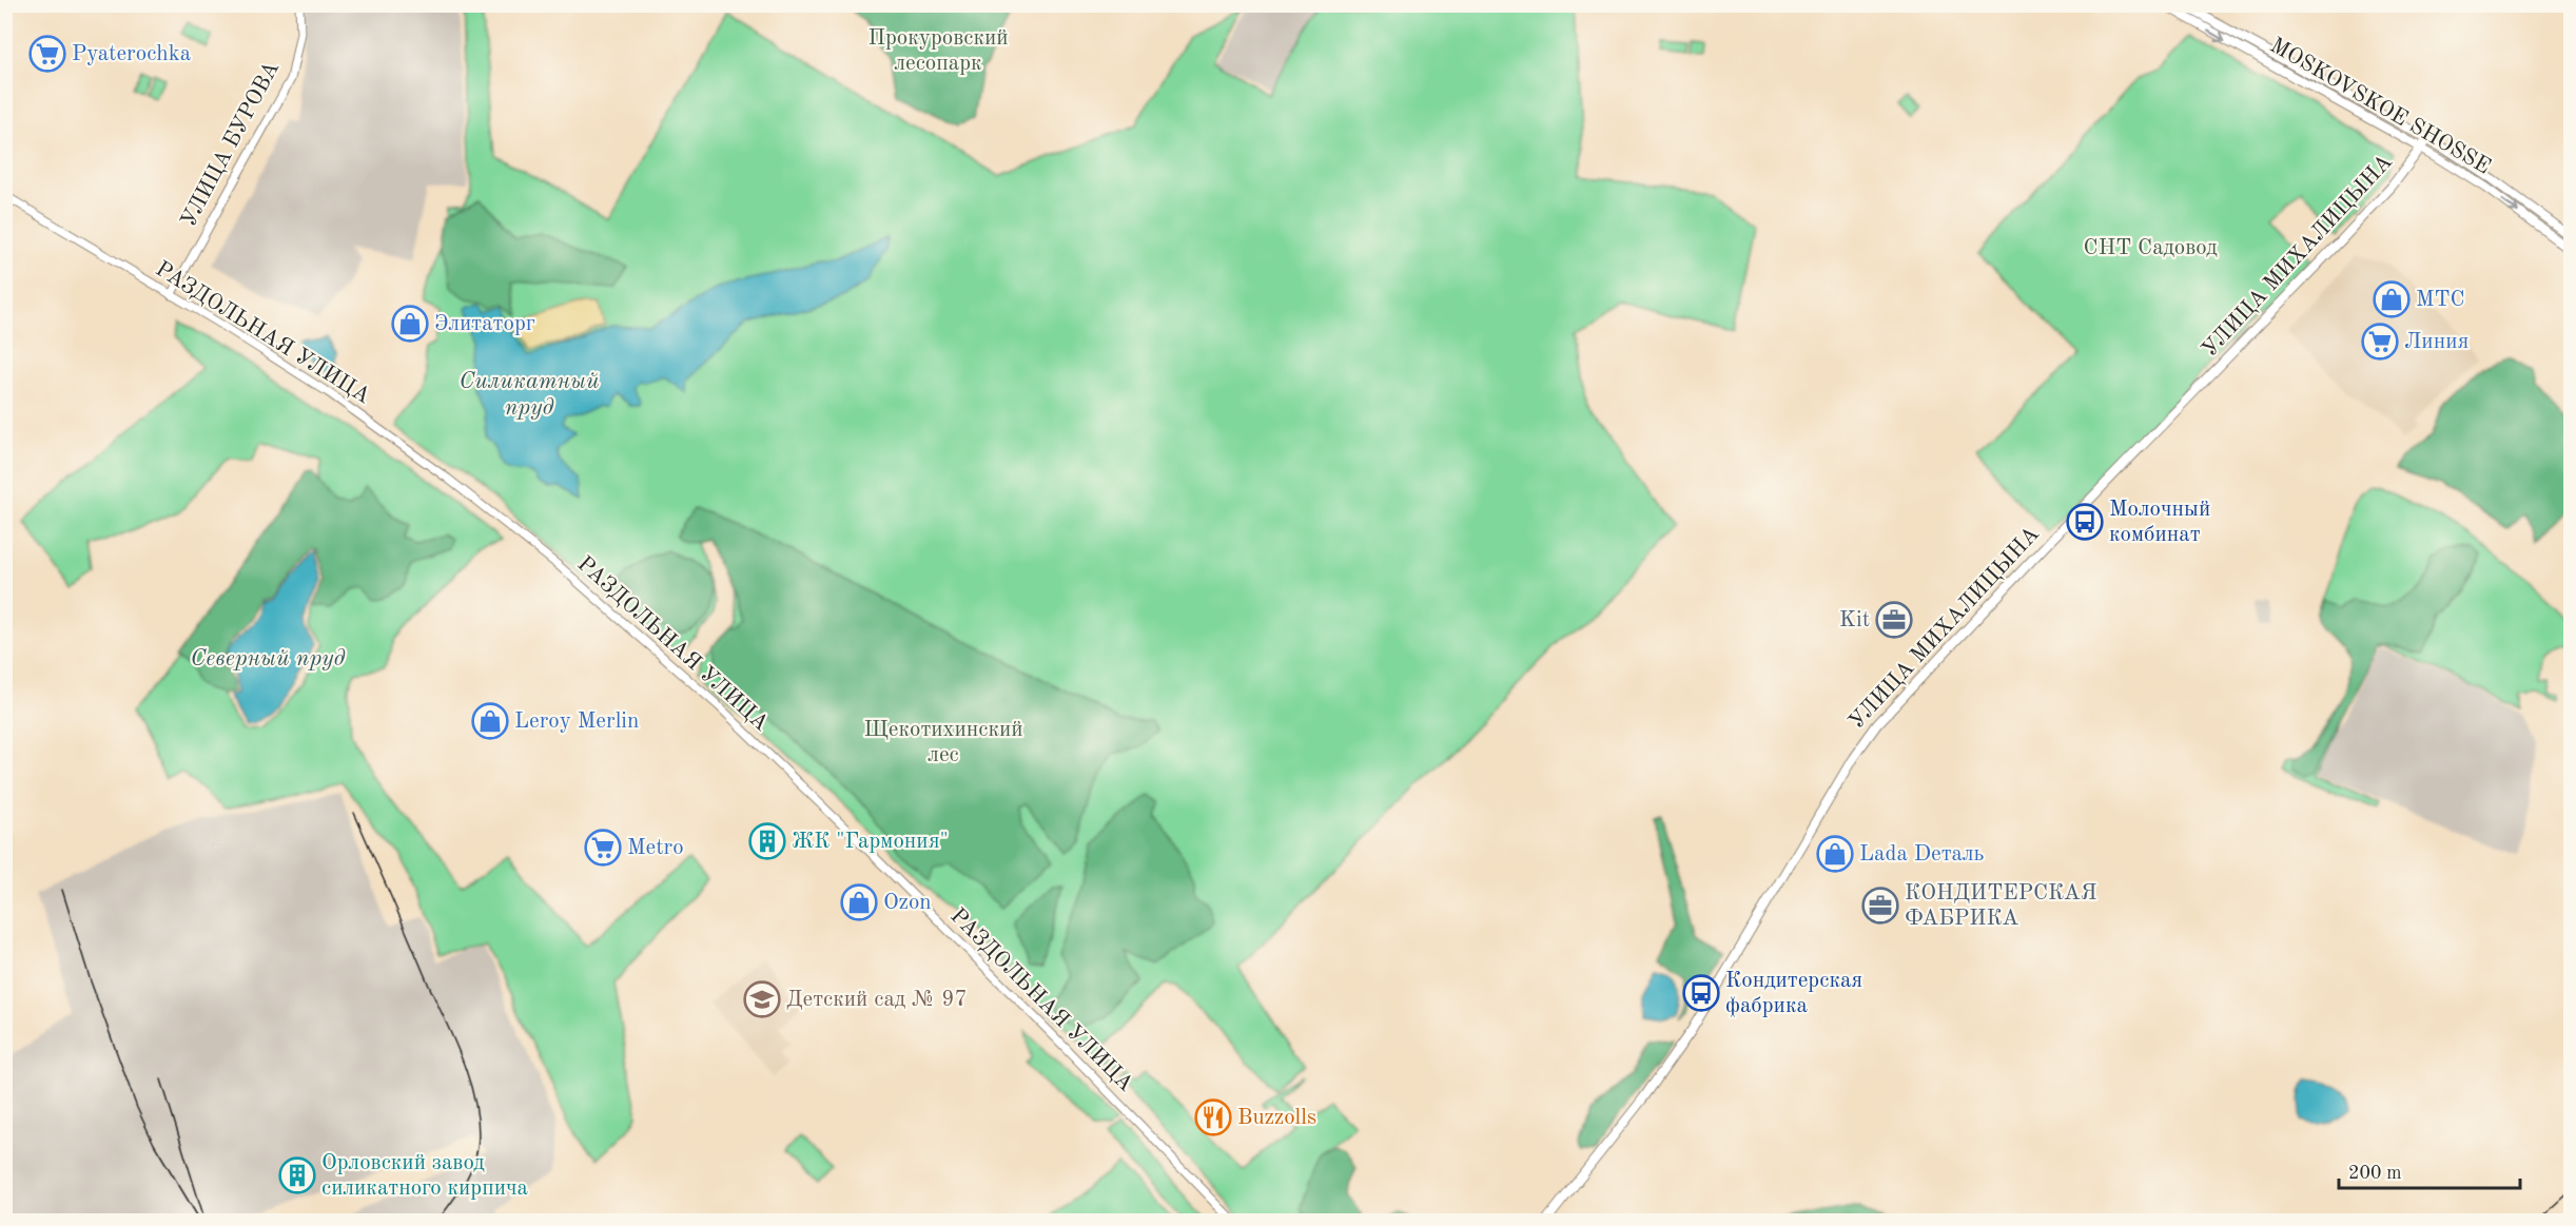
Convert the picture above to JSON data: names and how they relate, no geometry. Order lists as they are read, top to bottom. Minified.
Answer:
{"streets":{"main road":["MOSKOVSKOE SHOSSE","УЛИЦА БУРОВА","УЛИЦА МИХАЛИЦЫНА","РАЗДОЛЬНАЯ УЛИЦА"]},"crossings":[["MOSKOVSKOE SHOSSE","УЛИЦА МИХАЛИЦЫНА"],["УЛИЦА БУРОВА","РАЗДОЛЬНАЯ УЛИЦА"]],"water":["Силикатный пруд","Северный пруд"],"parks":["Прокуровский лесопарк","СНТ Садовод","Щекотихинский лес"],"places":{"supermarket":["Pyaterochka","Линия","Metro"],"shop":["МТС","Элитаторг","Leroy Merlin","Lada Dеталь","Ozon"],"bus stop":["Молочный комбинат","Кондитерская фабрика"],"office":["Kit","КОНДИТЕРСКАЯ ФАБРИКА"],"building":["ЖК \"Гармония\"","Орловский завод силикатного кирпича"],"school or university":["Детский сад № 97"],"restaurant":["Buzzolls"]},"scale_bar":"200 m"}
